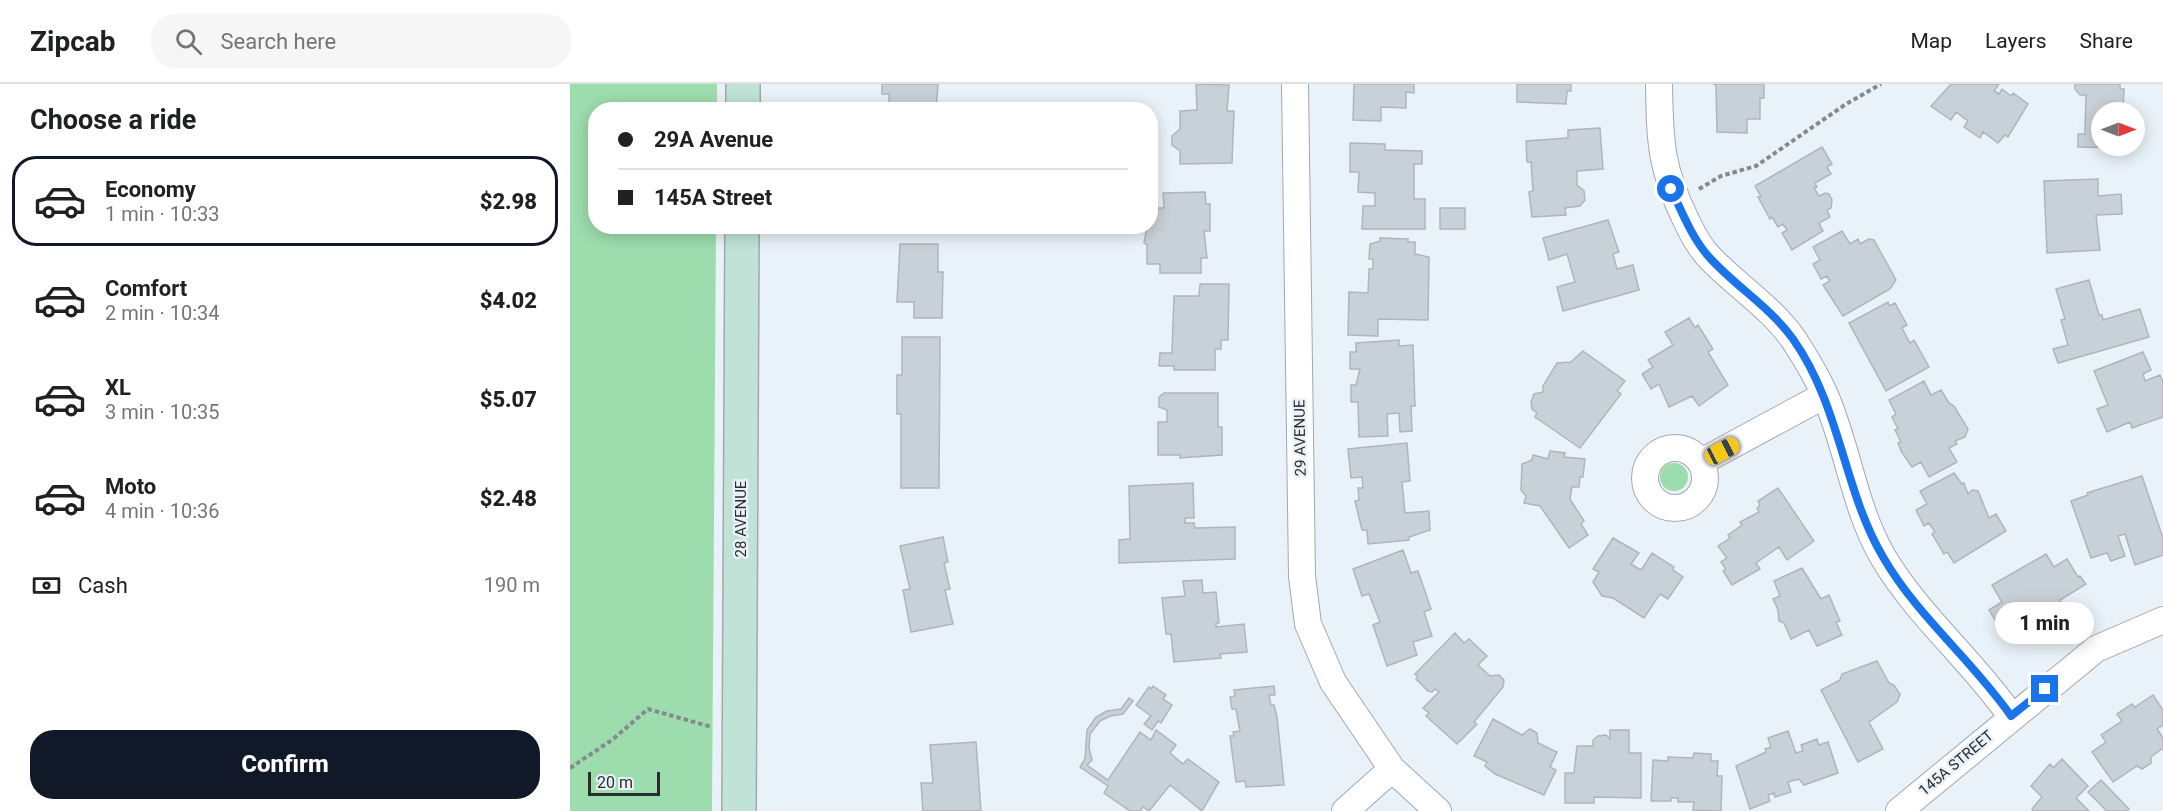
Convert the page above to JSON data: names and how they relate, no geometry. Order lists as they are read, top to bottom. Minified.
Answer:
{"streets":{"street":["29 AVENUE","28 AVENUE","145A STREET"]},"scale_bar":"20 m","north":"right","page":{"header":"Zipcab","search":"Search here","nav":["Map","Layers","Share"],"heading":"Choose a ride","banner":["29A Avenue","145A Street"],"list":[{"name":"Economy","note":"1 min · 10:33","value":"$2.98"},{"name":"Comfort","note":"2 min · 10:34","value":"$4.02"},{"name":"XL","note":"3 min · 10:35","value":"$5.07"},{"name":"Moto","note":"4 min · 10:36","value":"$2.48"}],"pay":["Cash","190 m"],"bubble":"1 min","buttons":"Confirm","scale":"20 m"}}
